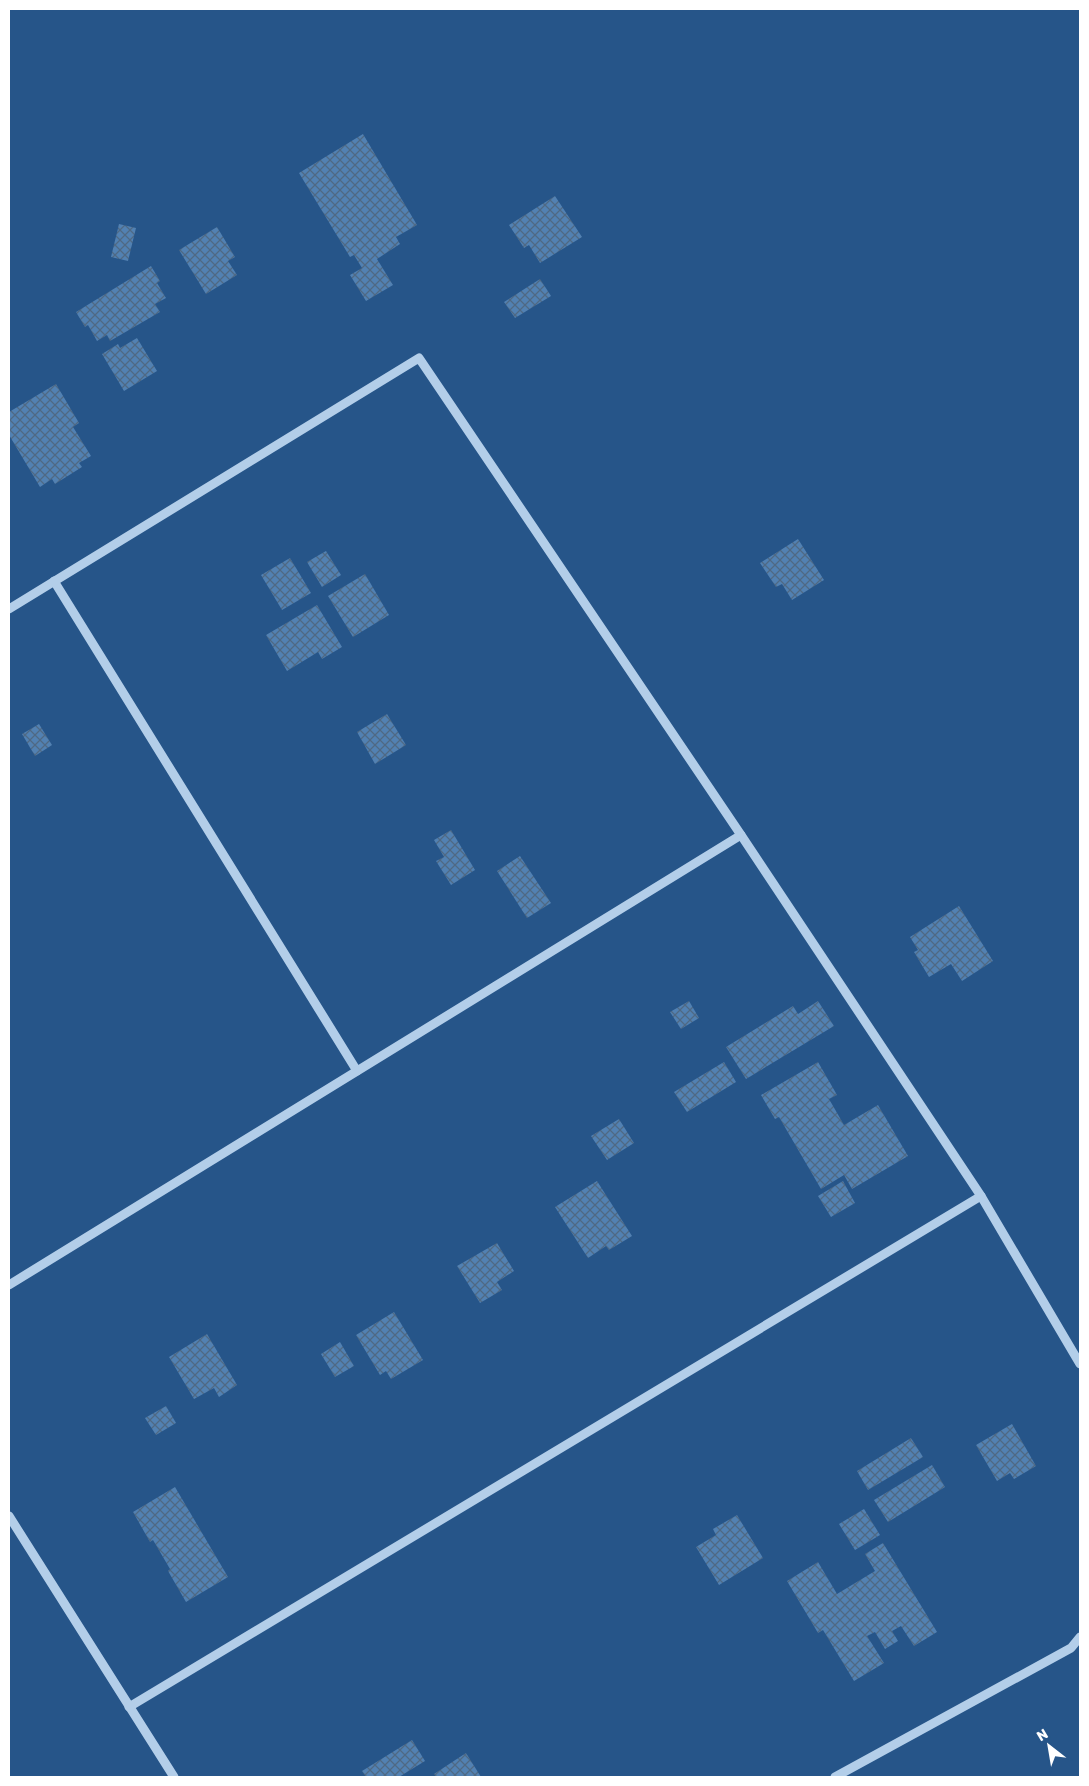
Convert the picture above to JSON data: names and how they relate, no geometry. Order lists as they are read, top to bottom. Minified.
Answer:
{"north":"top left"}
